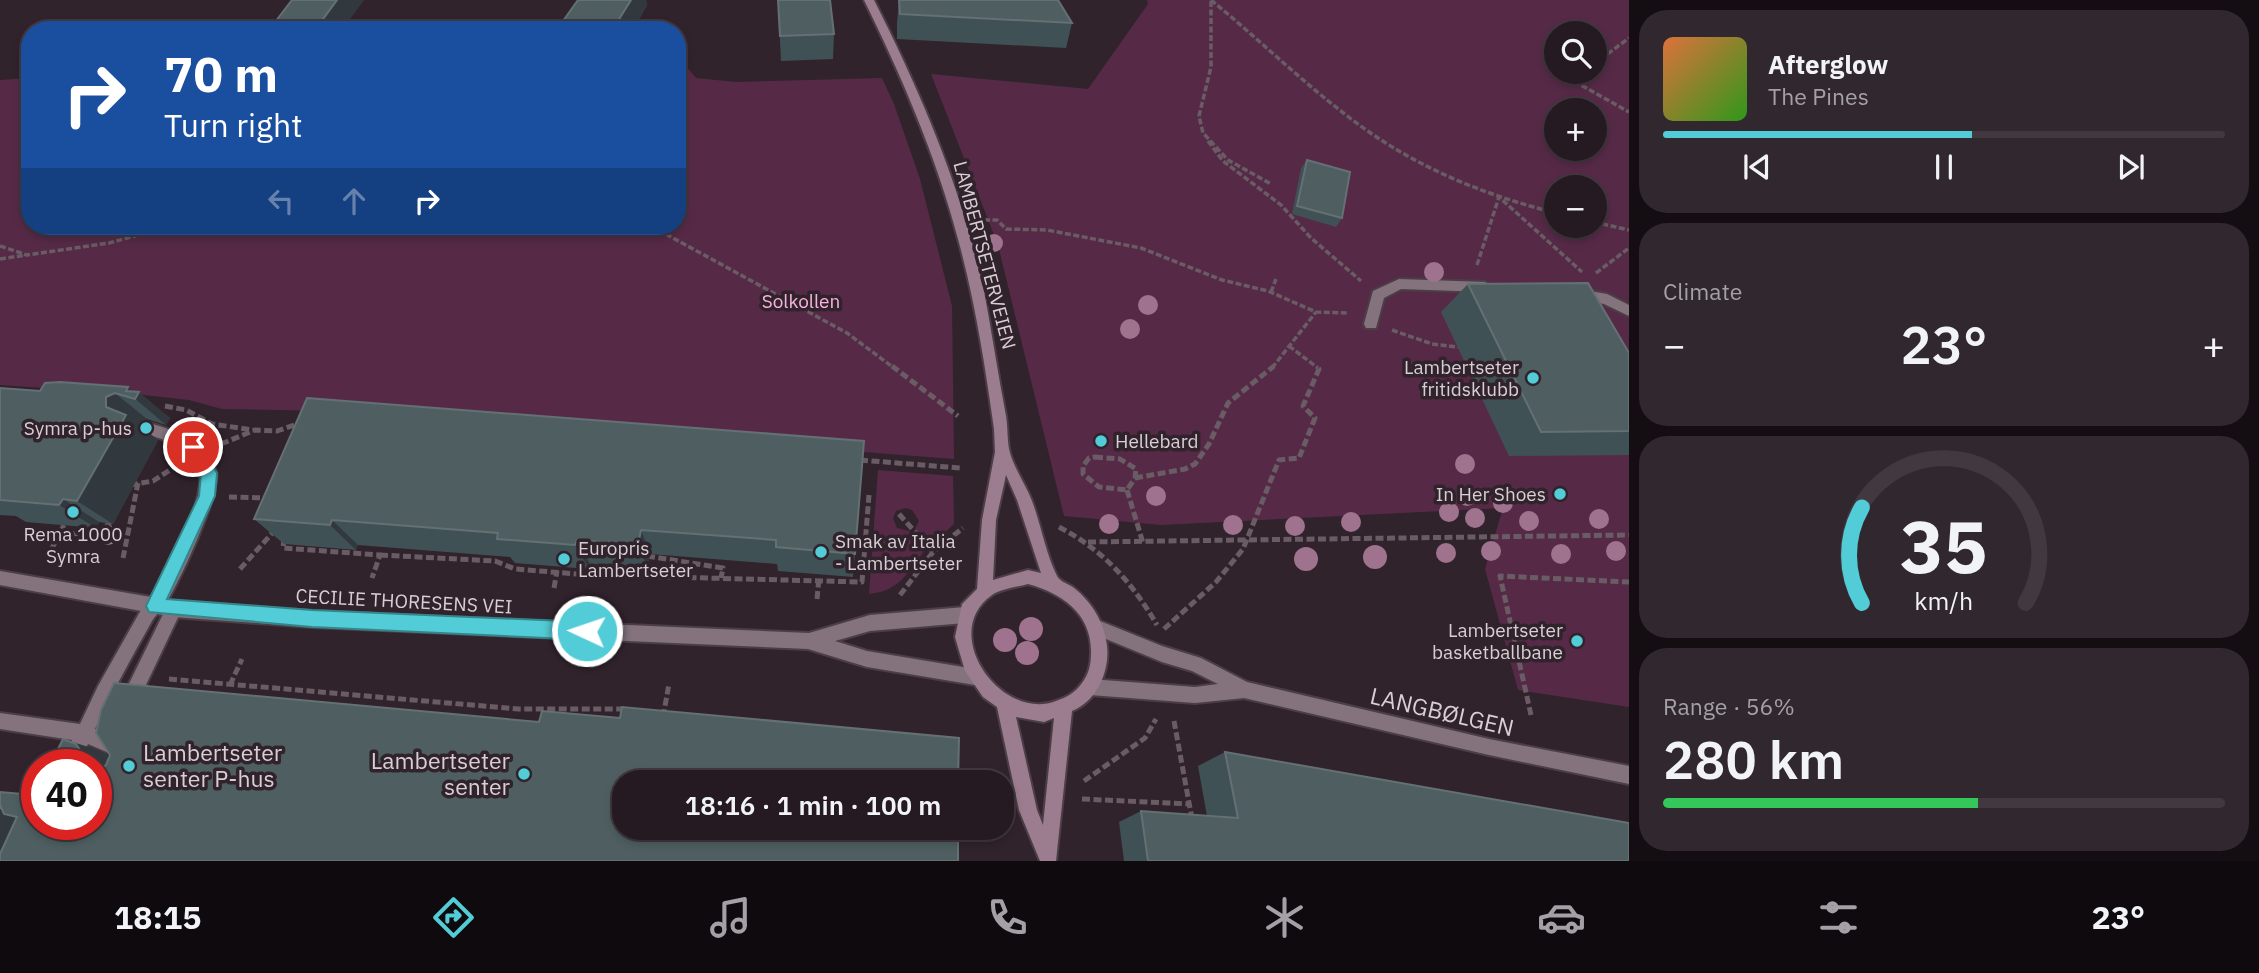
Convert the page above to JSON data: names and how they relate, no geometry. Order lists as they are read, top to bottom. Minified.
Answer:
{"streets":{"main road":["LAMBERTSETERVEIEN"],"street":["CECILIE THORESENS VEI","LANGBØLGEN"]},"crossings":[["LAMBERTSETERVEIEN","CECILIE THORESENS VEI"],["LAMBERTSETERVEIEN","LANGBØLGEN"],["CECILIE THORESENS VEI","LANGBØLGEN"]],"parks":["Solkollen"],"places":["Lambertseter fritidsklubb","Symra p-hus","Hellebard","In Her Shoes","Rema 1000 Symra","Smak av Italia - Lambertseter","Europris Lambertseter","Lambertseter basketballbane","Lambertseter senter P-hus","Lambertseter senter"],"page":{"map_buttons":["+","−"],"turn":["70 m","Turn right"],"song":["Afterglow","The Pines"],"tile":["Climate",["Range · 56%","280 km"]],"heat":["−","23°","+"],"limit":"40","trip":"18:16 · 1 min · 100 m","tabs":["18:15","23°"],"gauge":["35","km/h"]}}
